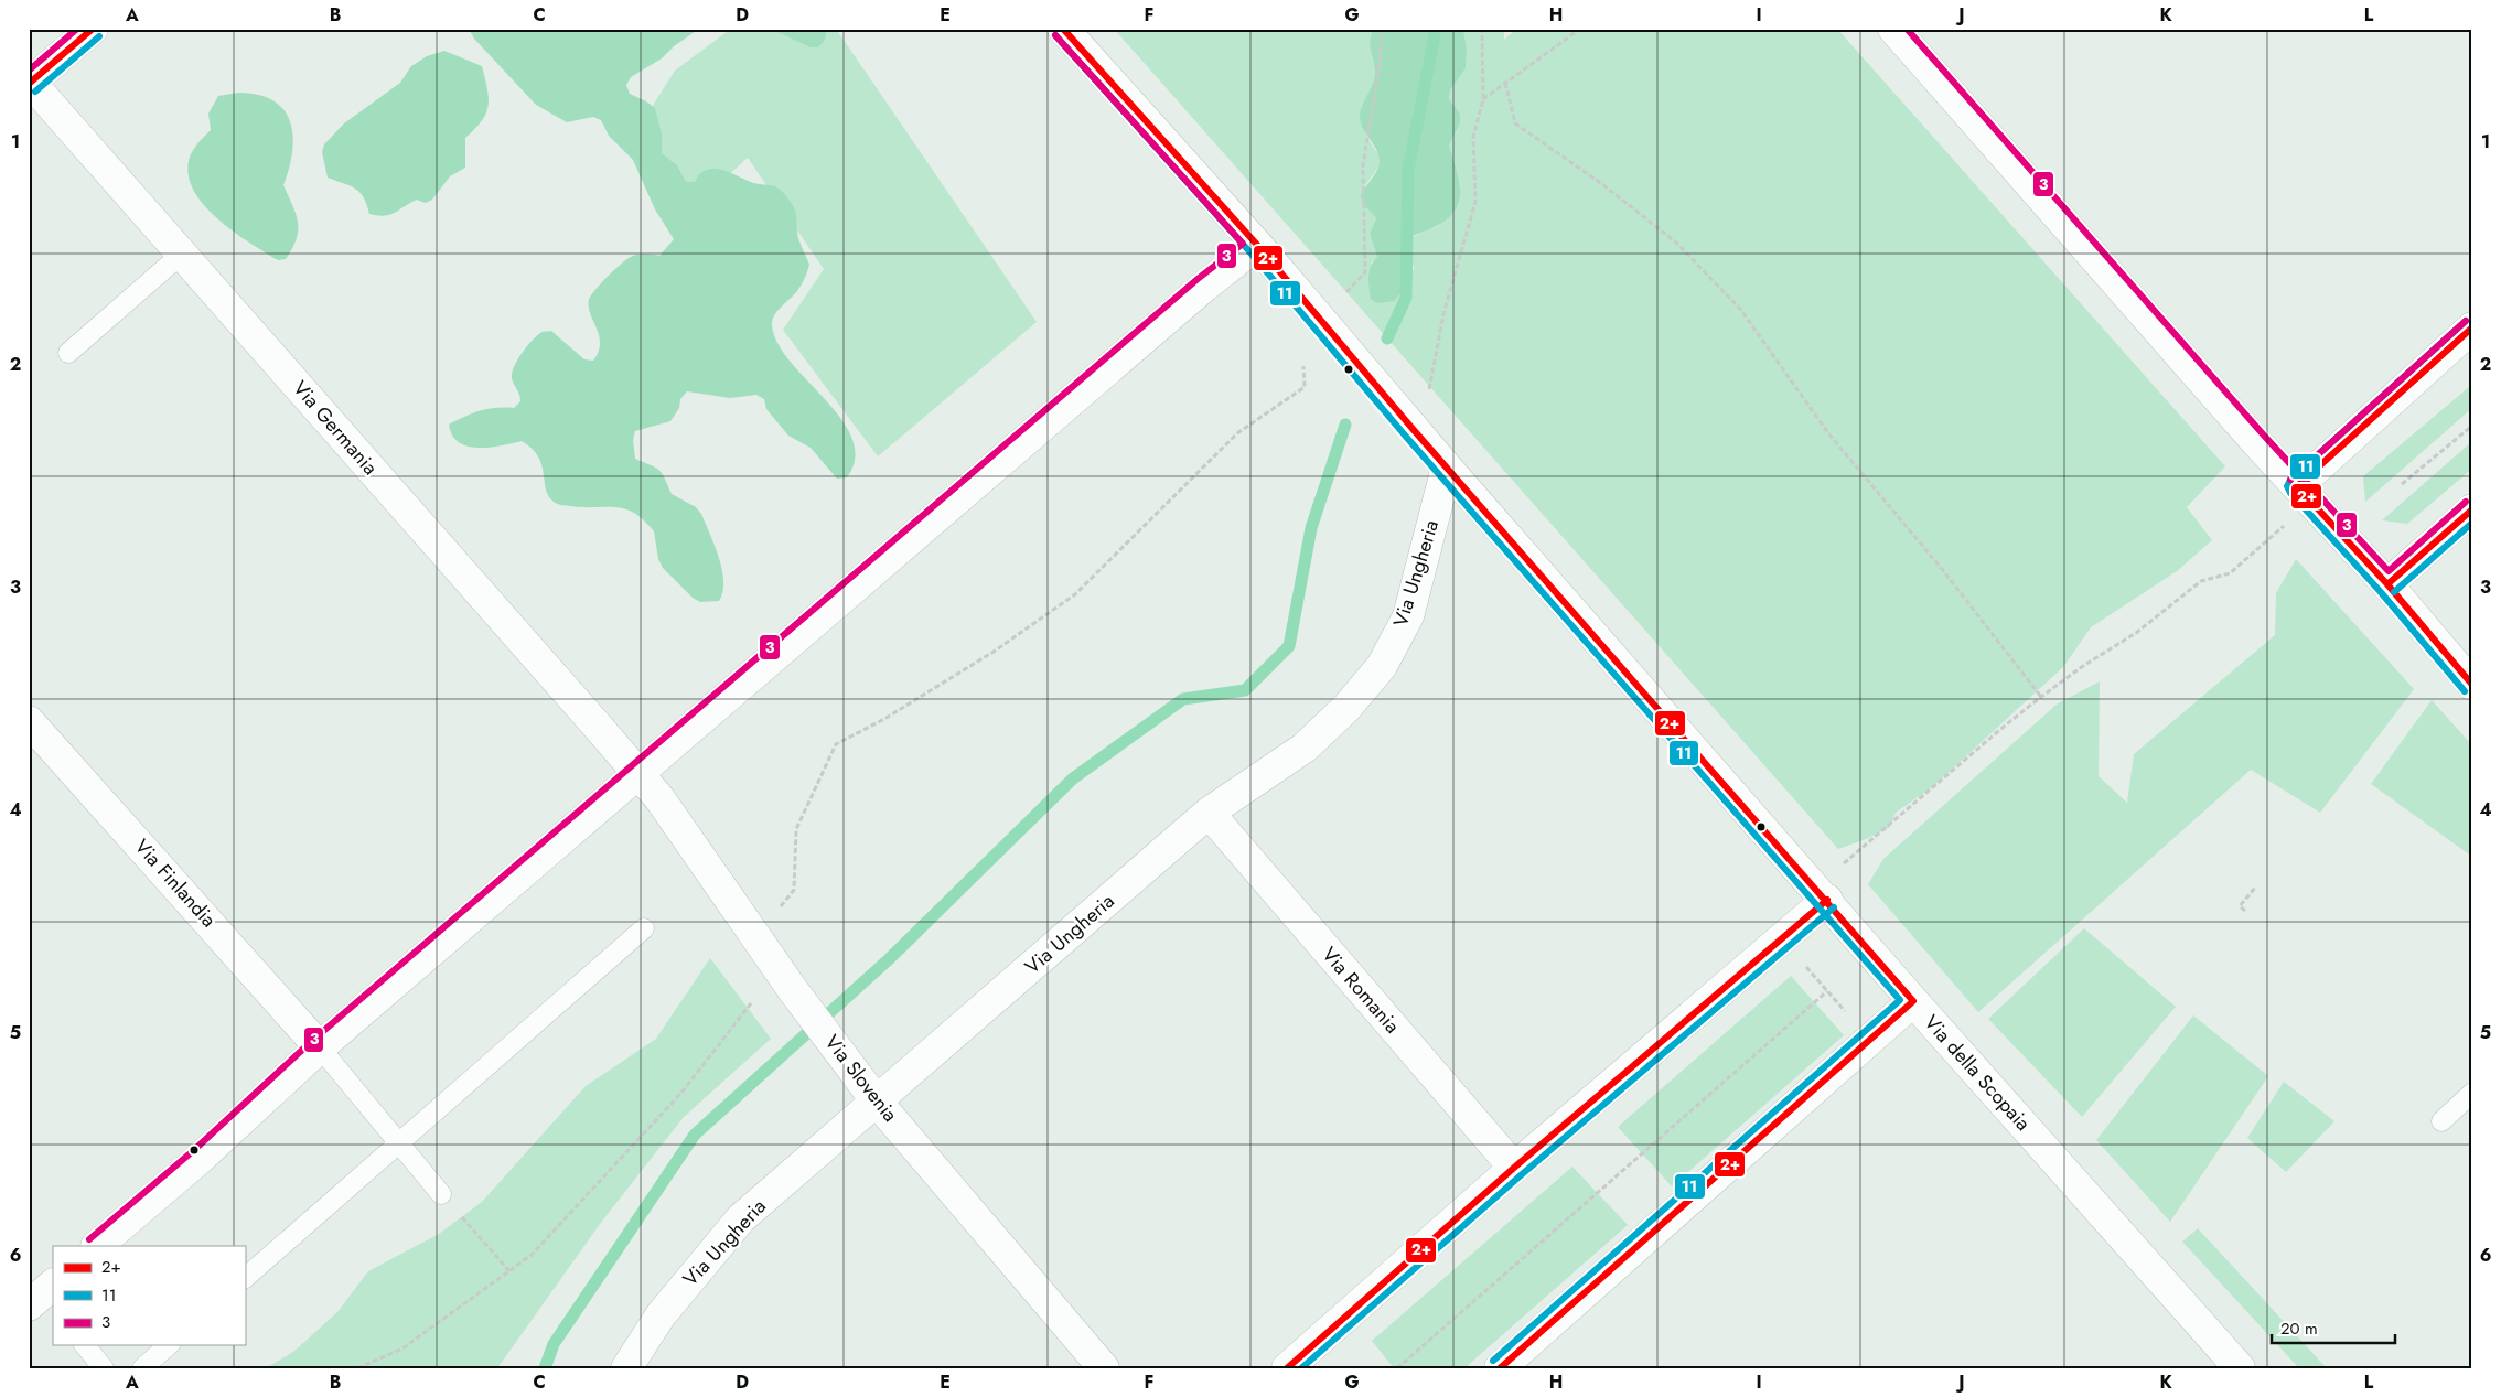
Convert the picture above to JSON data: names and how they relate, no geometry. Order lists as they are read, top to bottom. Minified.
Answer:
{"streets":{"street":["Via Germania","Via Ungheria","Via Finlandia","Via Romania","Via della Scopaia","Via Slovenia"]},"crossings":[["Via Germania","Via Slovenia"],["Via Ungheria","Via Romania"],["Via Ungheria","Via della Scopaia"],["Via Ungheria","Via Slovenia"]],"lines":["transit line 2+","transit line 3","transit line 11"],"legend":["2+","11","3"],"scale_bar":"20 m","grid":{"columns":["A","B","C","D","E","F","G","H","I","J","K","L"],"rows":["1","2","3","4","5","6"]}}
